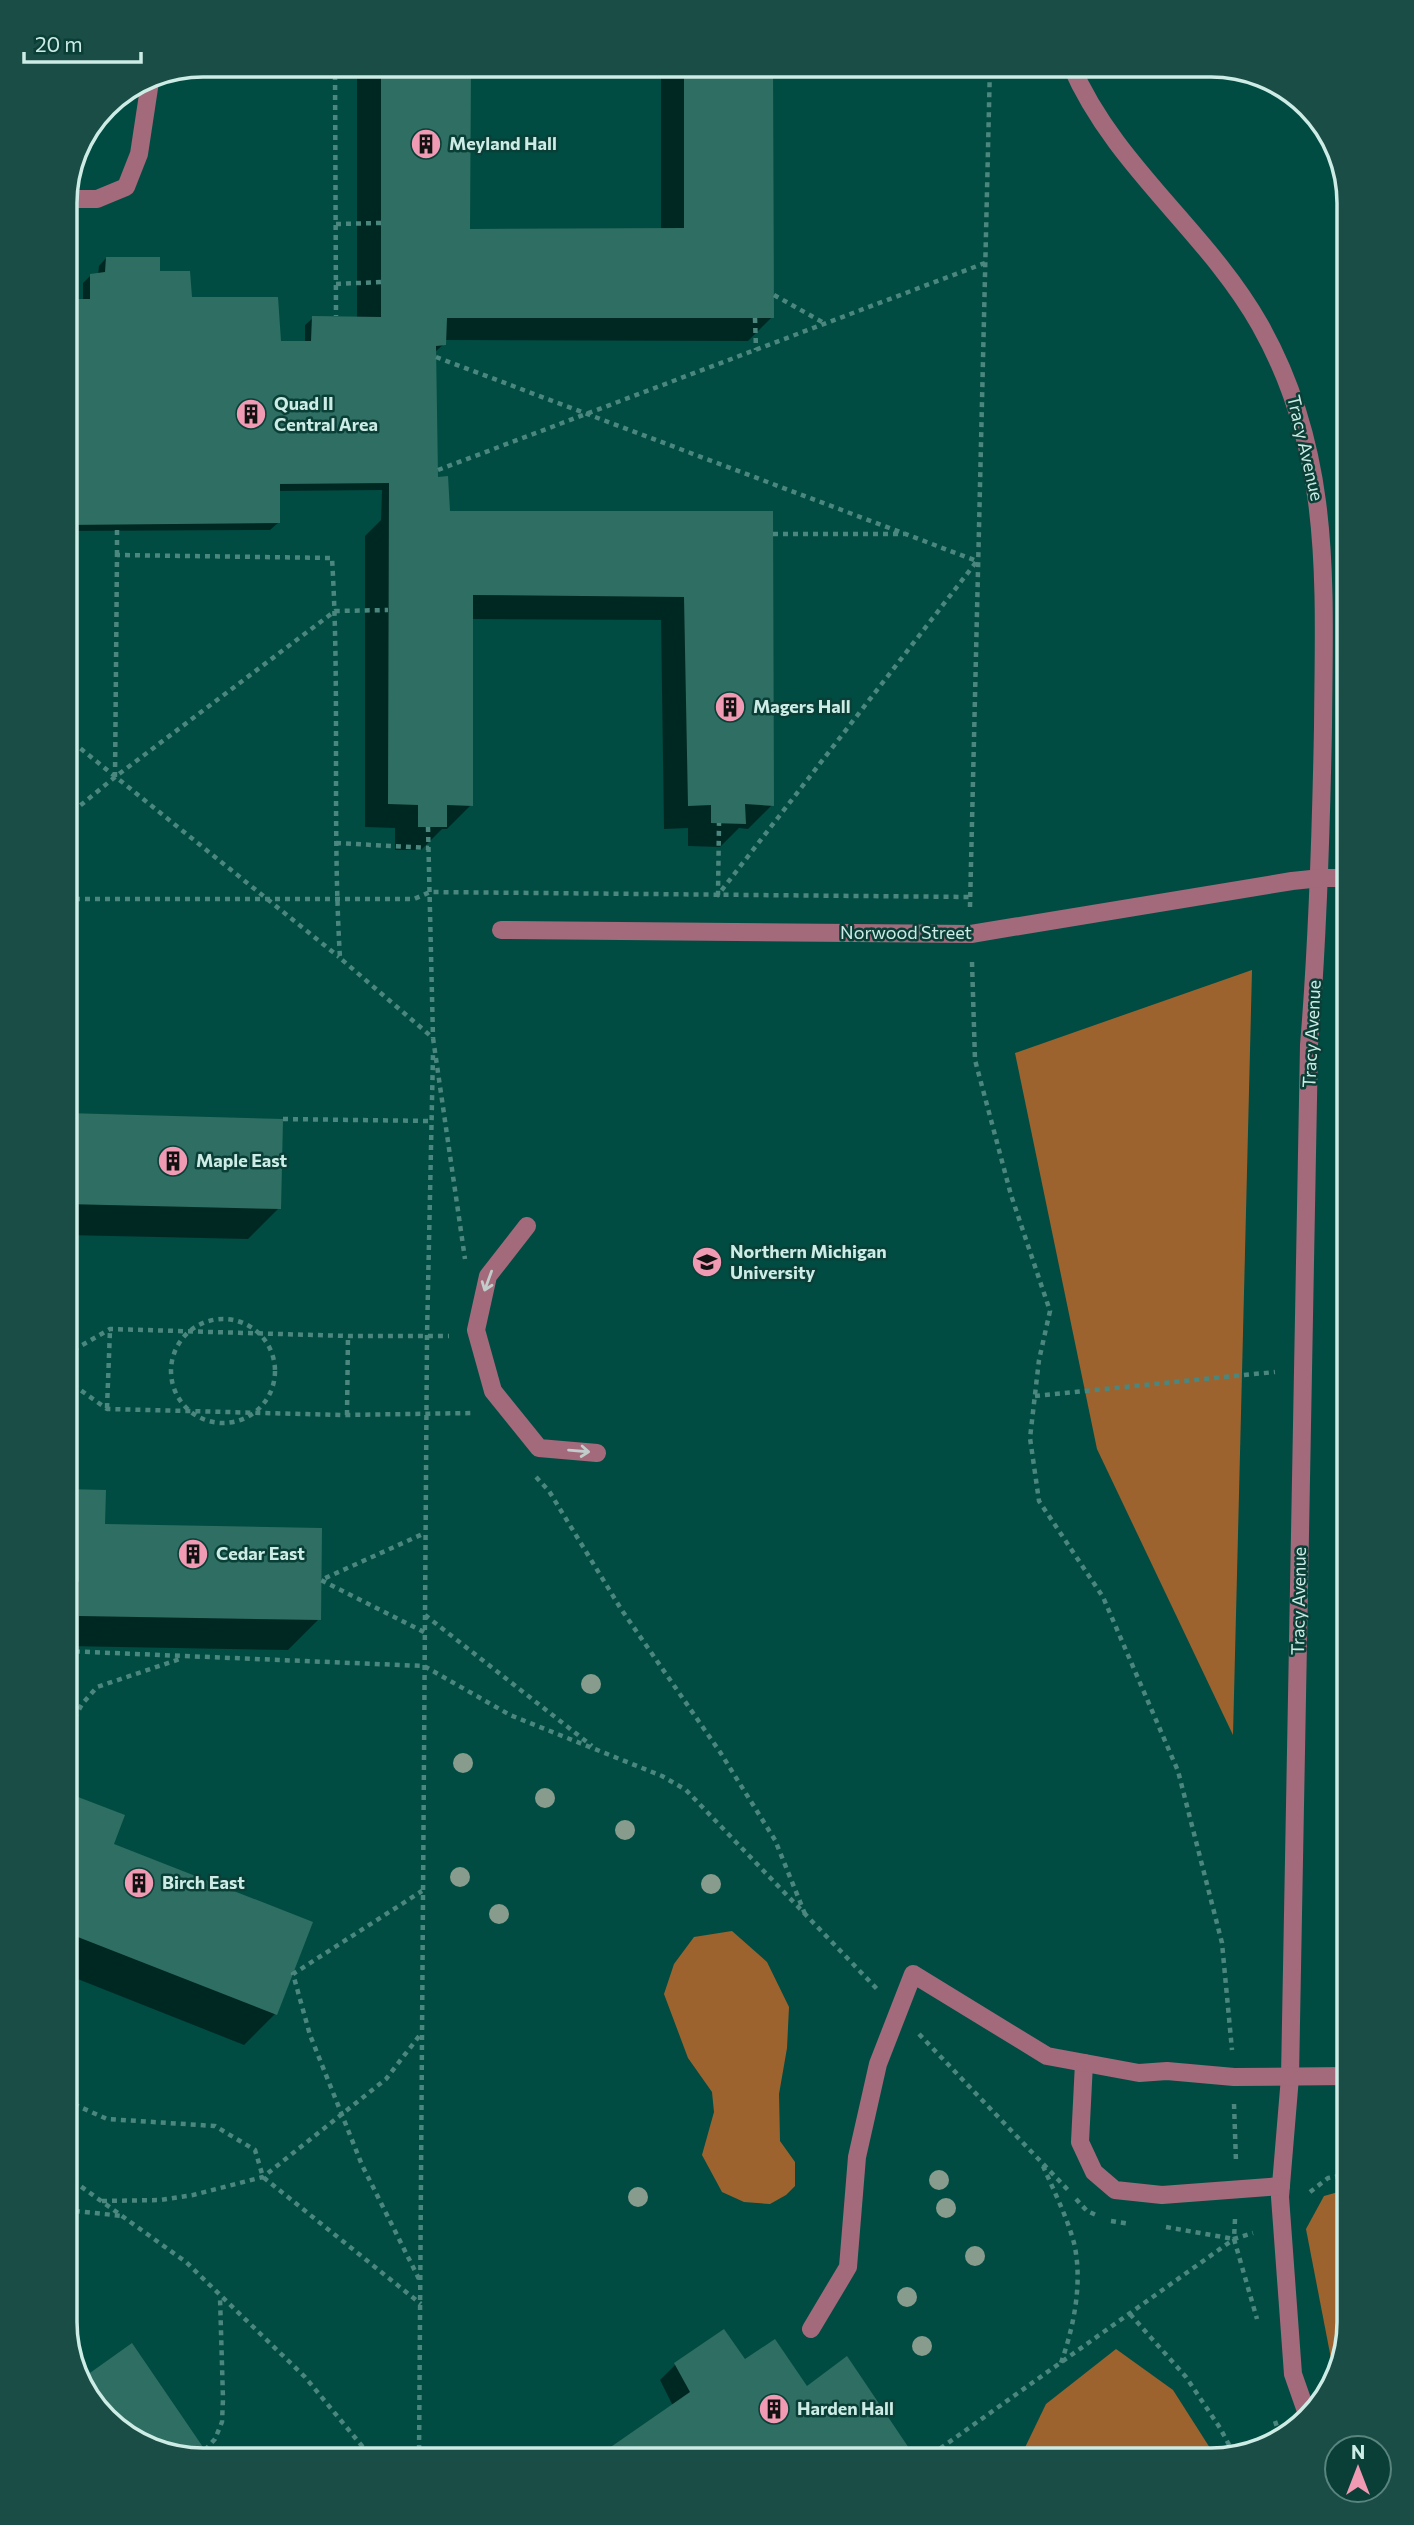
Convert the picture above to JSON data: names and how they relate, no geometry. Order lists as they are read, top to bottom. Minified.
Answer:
{"streets":{"street":["Tracy Avenue","Norwood Street"]},"crossings":[["Tracy Avenue","Norwood Street"]],"places":{"building":["Meyland Hall","Quad II Central Area","Magers Hall","Maple East","Cedar East","Birch East","Harden Hall"],"school or university":["Northern Michigan University"]},"scale_bar":"20 m","north":"top"}
